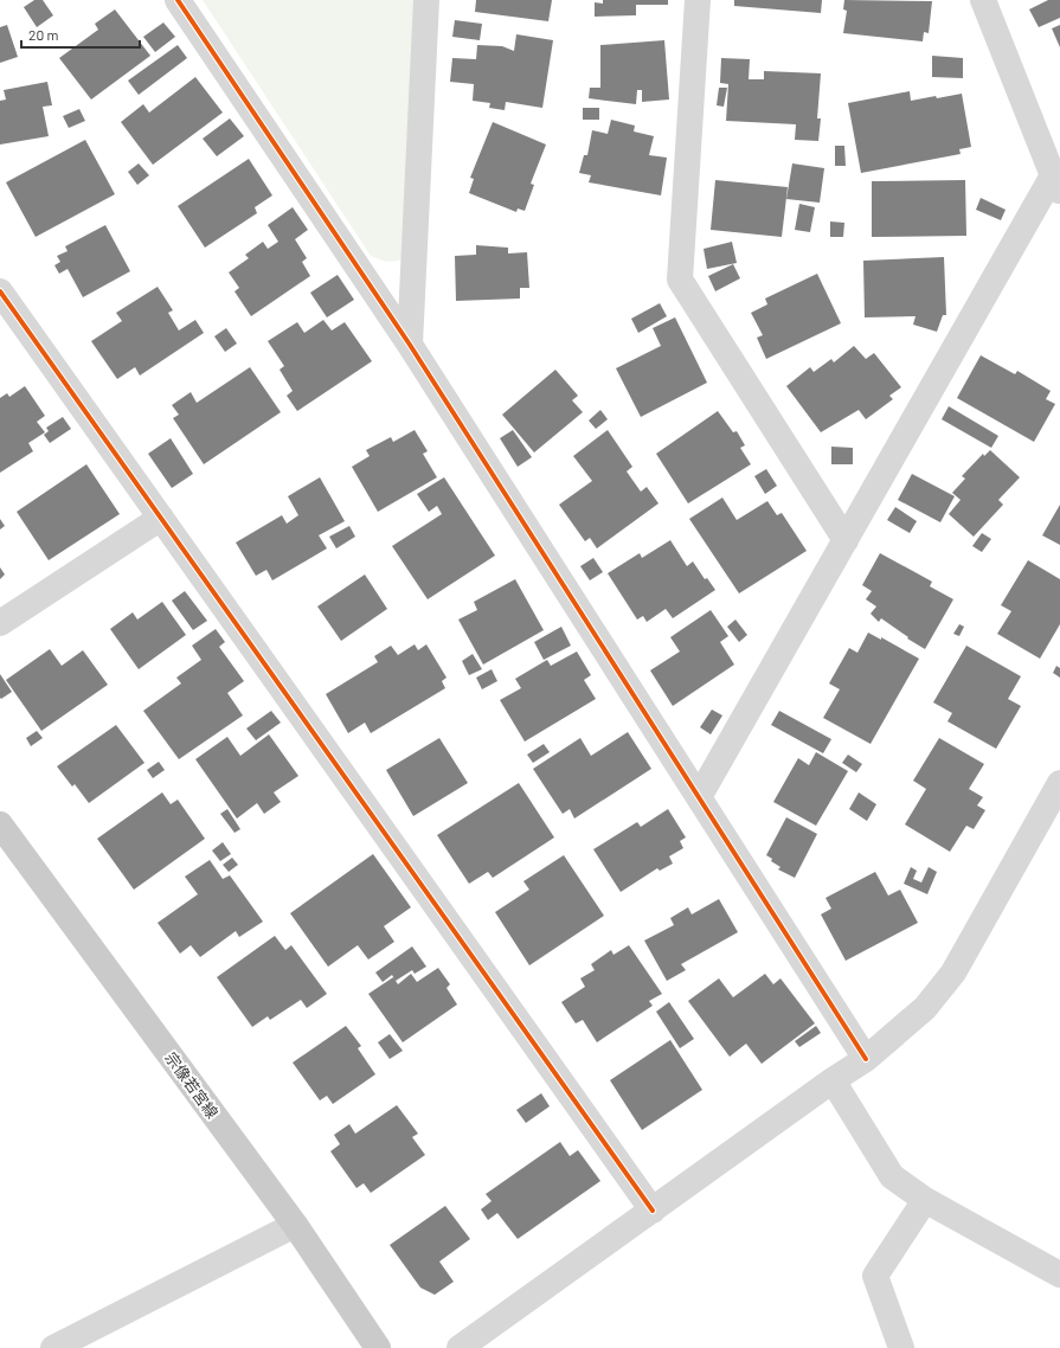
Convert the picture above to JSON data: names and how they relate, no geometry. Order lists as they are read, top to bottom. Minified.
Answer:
{"streets":{"main road":["宗像若宮線"]},"scale_bar":"20 m"}
